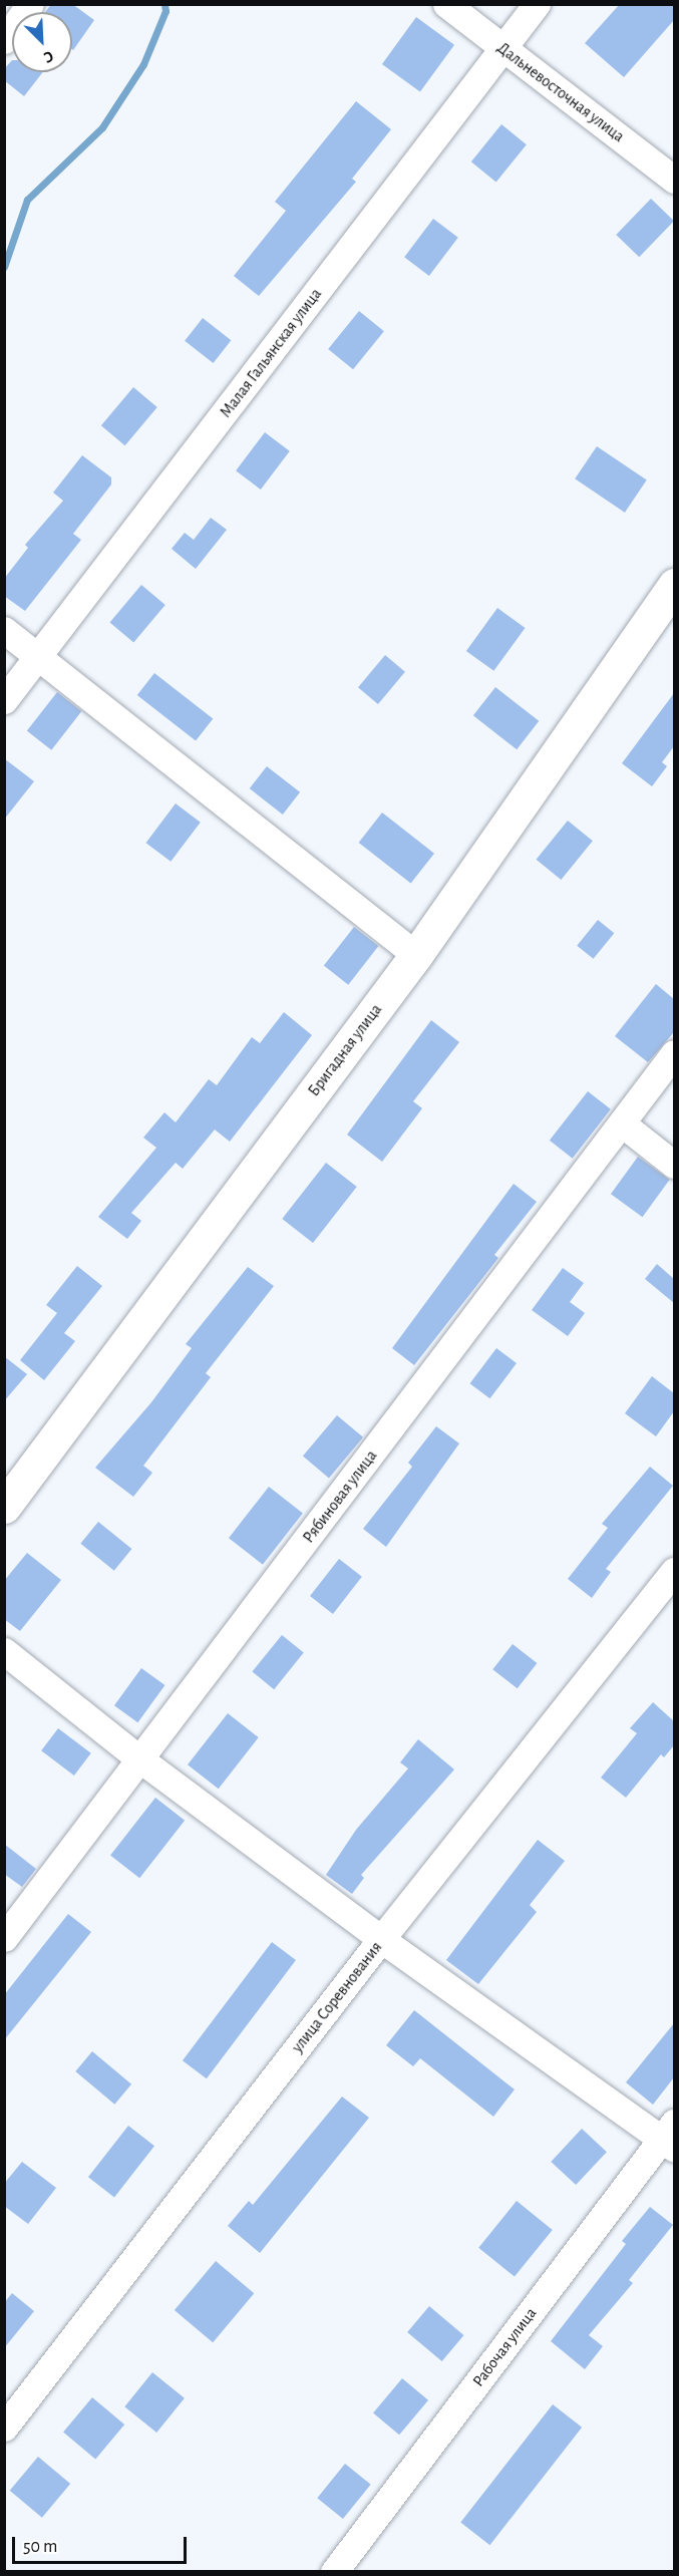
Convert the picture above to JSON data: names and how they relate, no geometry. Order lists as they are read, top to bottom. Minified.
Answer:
{"streets":{"street":["Дальневосточная улица","Малая Гальянская улица","Бригадная улица","Рябиновая улица","улица Соревнования","Рабочая улица"]},"crossings":[["Дальневосточная улица","Малая Гальянская улица"]],"scale_bar":"50 m","north":"bottom right"}
